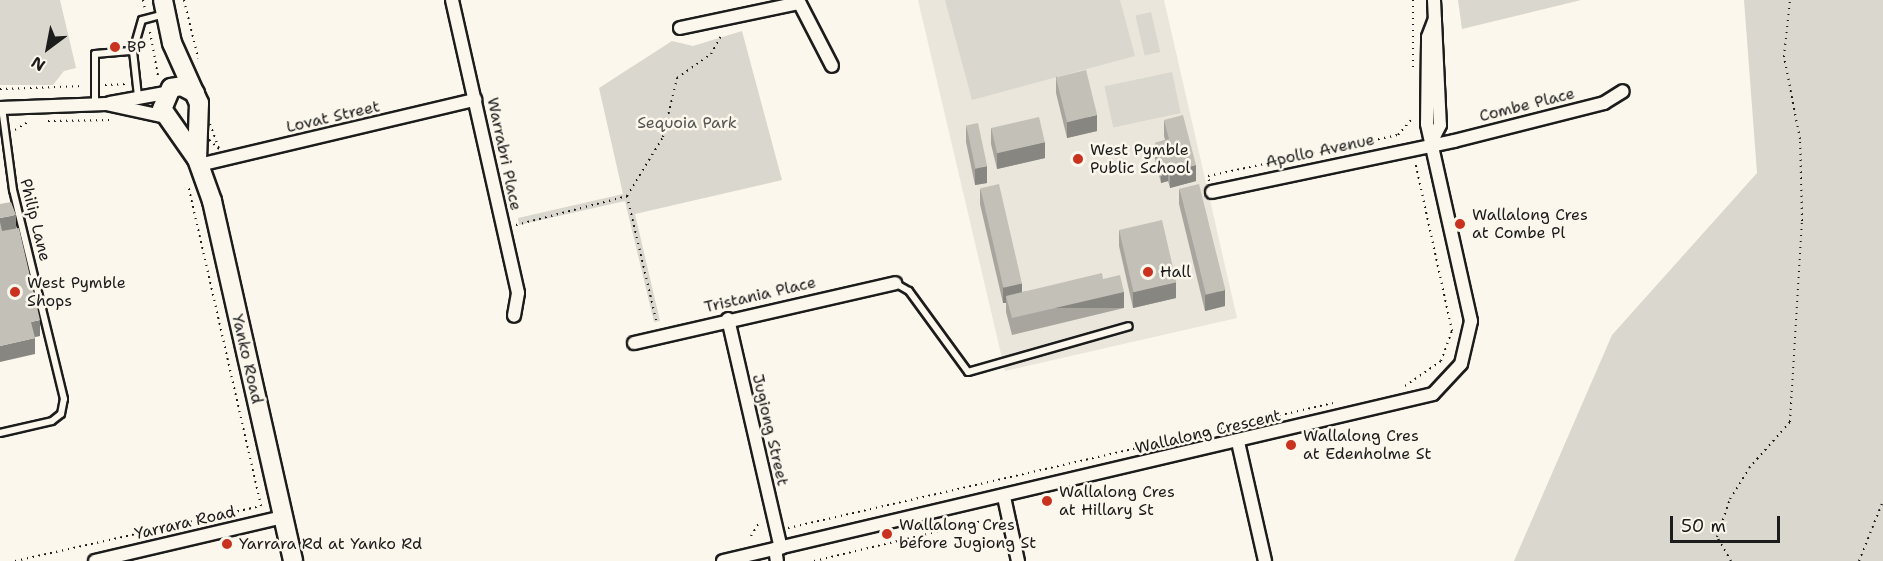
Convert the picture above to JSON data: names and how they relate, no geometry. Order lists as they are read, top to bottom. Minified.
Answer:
{"streets":{"main road":["Yanko Road"],"street":["Combe Place","Lovat Street","Apollo Avenue","Warrabri Place","Tristania Place","Jugiong Street","Wallalong Crescent","Yarrara Road"],"lane":["Philip Lane"]},"crossings":[["Combe Place","Apollo Avenue"],["Combe Place","Wallalong Crescent"],["Lovat Street","Warrabri Place"],["Lovat Street","Yanko Road"],["Apollo Avenue","Wallalong Crescent"],["Tristania Place","Jugiong Street"],["Yanko Road","Yarrara Road"],["Jugiong Street","Wallalong Crescent"]],"parks":["Sequoia Park"],"places":["BP","West Pymble Public School","Wallalong Cres at Combe Pl","Hall","West Pymble Shops","Wallalong Cres at Edenholme St","Wallalong Cres at Hillary St","Wallalong Cres before Jugiong St","Yarrara Rd at Yanko Rd"],"scale_bar":"50 m","north":"bottom left"}
